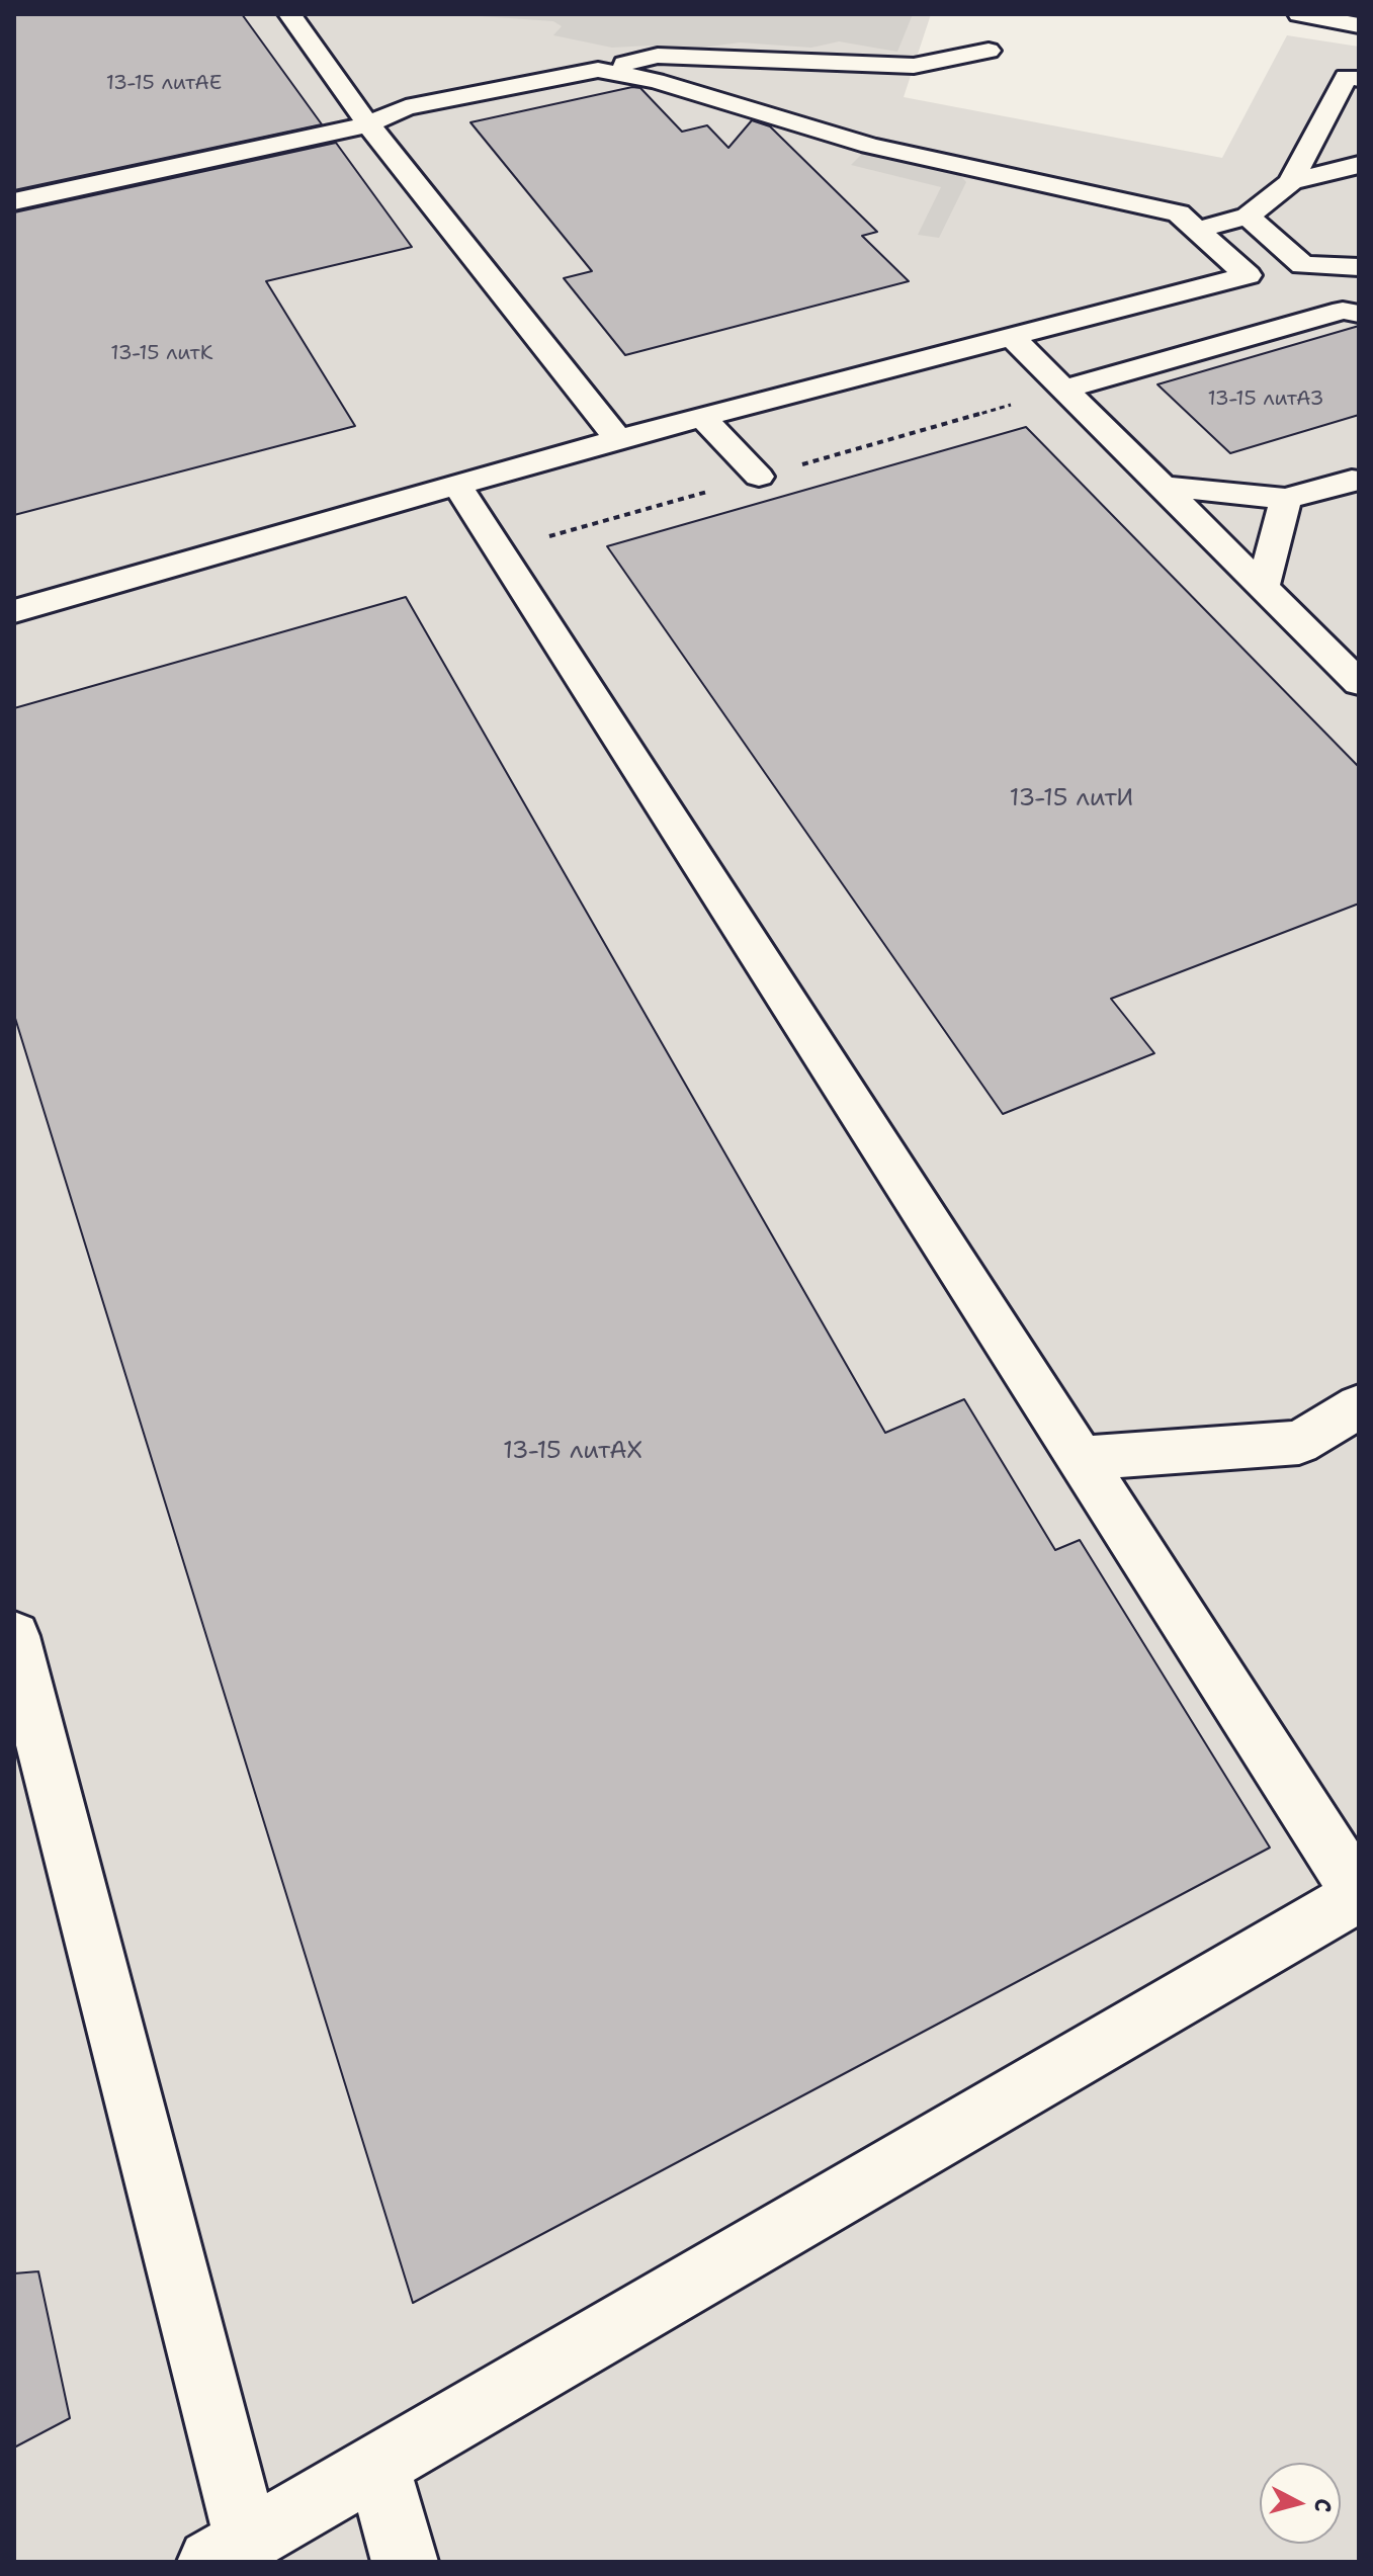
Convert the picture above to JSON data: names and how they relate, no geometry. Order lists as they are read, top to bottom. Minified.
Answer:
{"house_numbers":["13-15 литАЕ","13-15 литК","13-15 литА3","13-15 литИ","13-15 литАХ"],"north":"right"}
